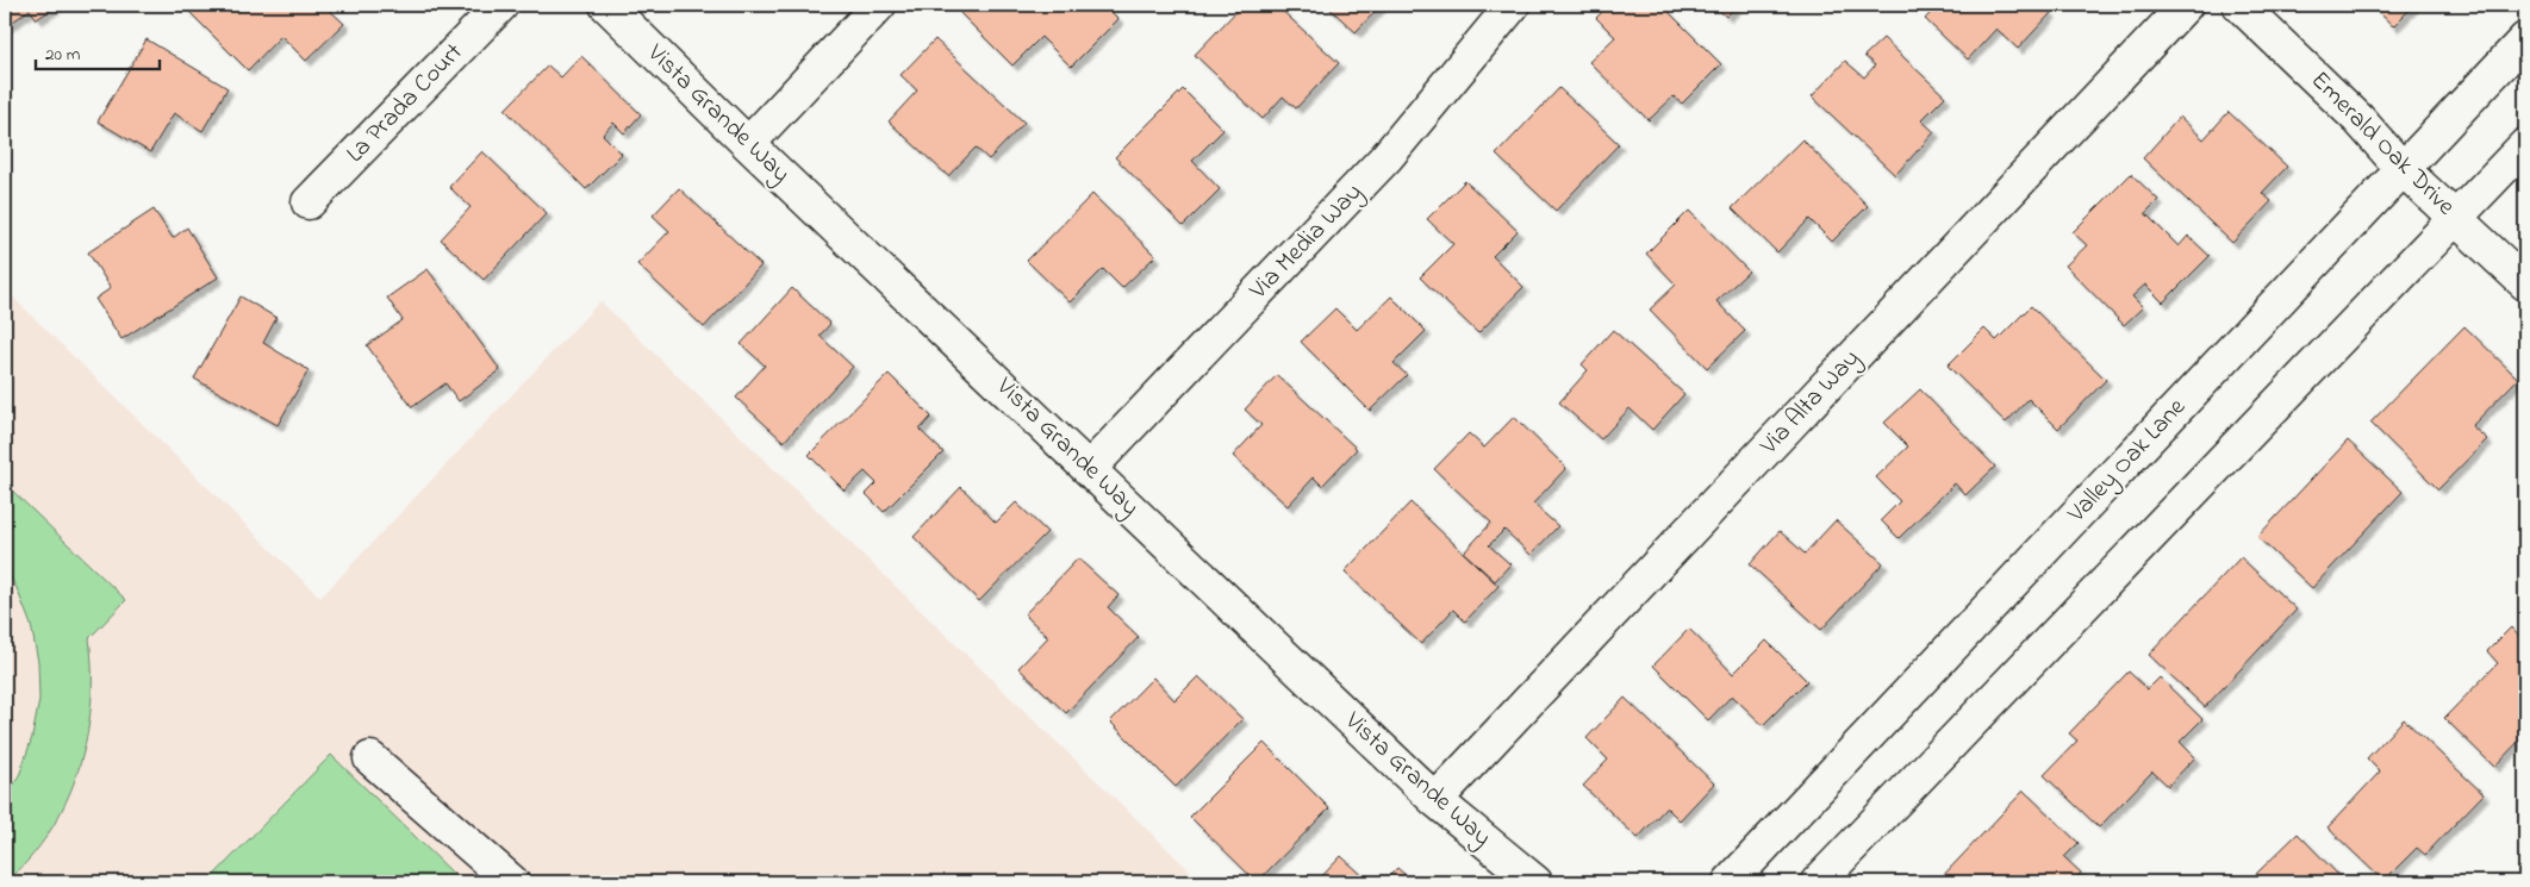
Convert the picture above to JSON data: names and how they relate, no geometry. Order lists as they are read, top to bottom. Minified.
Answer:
{"streets":{"street":["La Prada Court","Vista Grande Way","Emerald Oak Drive","Via Media Way","Via Alta Way","Valley Oak Lane"]},"crossings":[["Vista Grande Way","Via Media Way"],["Vista Grande Way","Via Alta Way"],["Emerald Oak Drive","Valley Oak Lane"]],"scale_bar":"20 m"}
